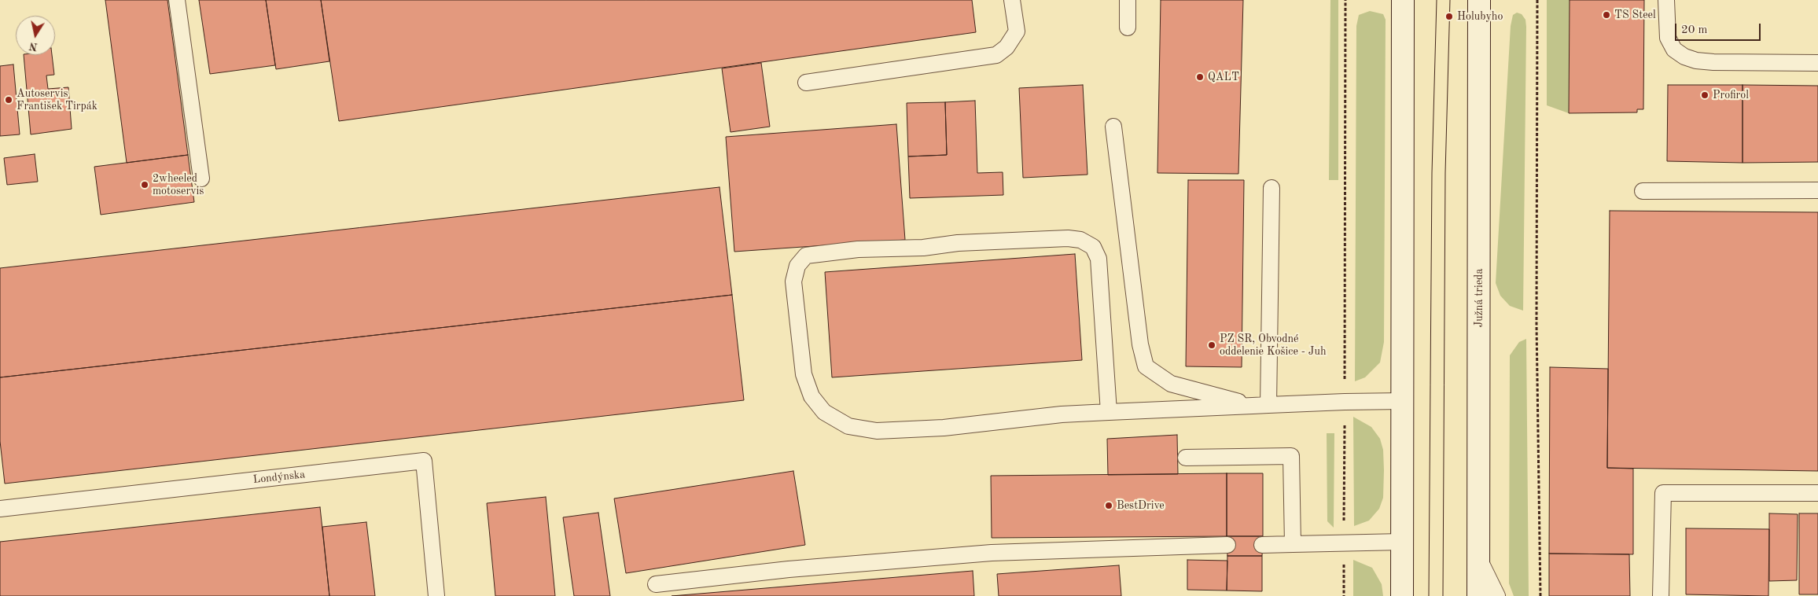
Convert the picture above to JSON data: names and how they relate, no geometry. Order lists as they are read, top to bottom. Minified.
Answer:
{"streets":{"street":["Južná trieda"],"lane":["Londýnska"]},"places":["TS Steel","Holubyho","QALT","Profirol","Autoservis František Tirpák","2wheeled motoservis","PZ SR, Obvodné oddelenie Košice - Juh","BestDrive"],"scale_bar":"20 m","north":"bottom"}
